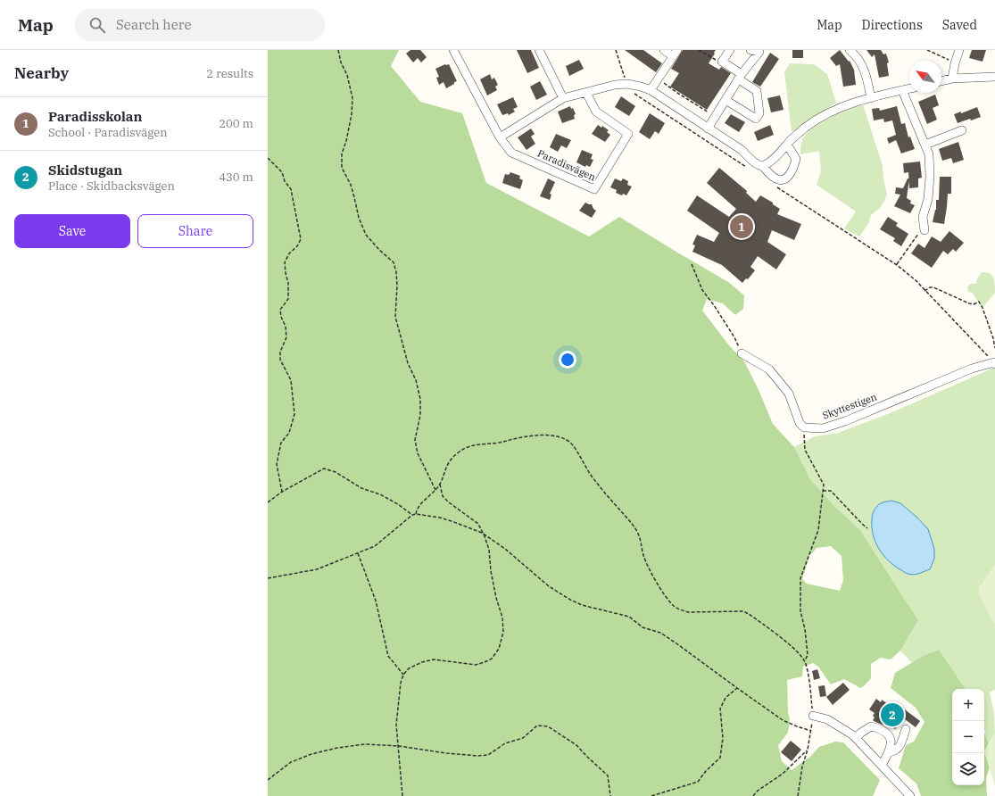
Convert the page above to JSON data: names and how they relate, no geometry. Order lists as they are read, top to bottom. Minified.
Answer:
{"streets":{"street":["Paradisvägen","Skyttestigen"]},"north":"top left","page":{"header":"Map","search":"Search here","nav":["Map","Directions","Saved"],"heading":["Nearby","2 results"],"list":[{"mark":"1","name":"Paradisskolan","note":"School · Paradisvägen","value":"200 m"},{"mark":"2","name":"Skidstugan","note":"Place · Skidbacksvägen","value":"430 m"}],"buttons":["Save","Share"],"pins":["1","2"],"map_buttons":["+","−"]}}
